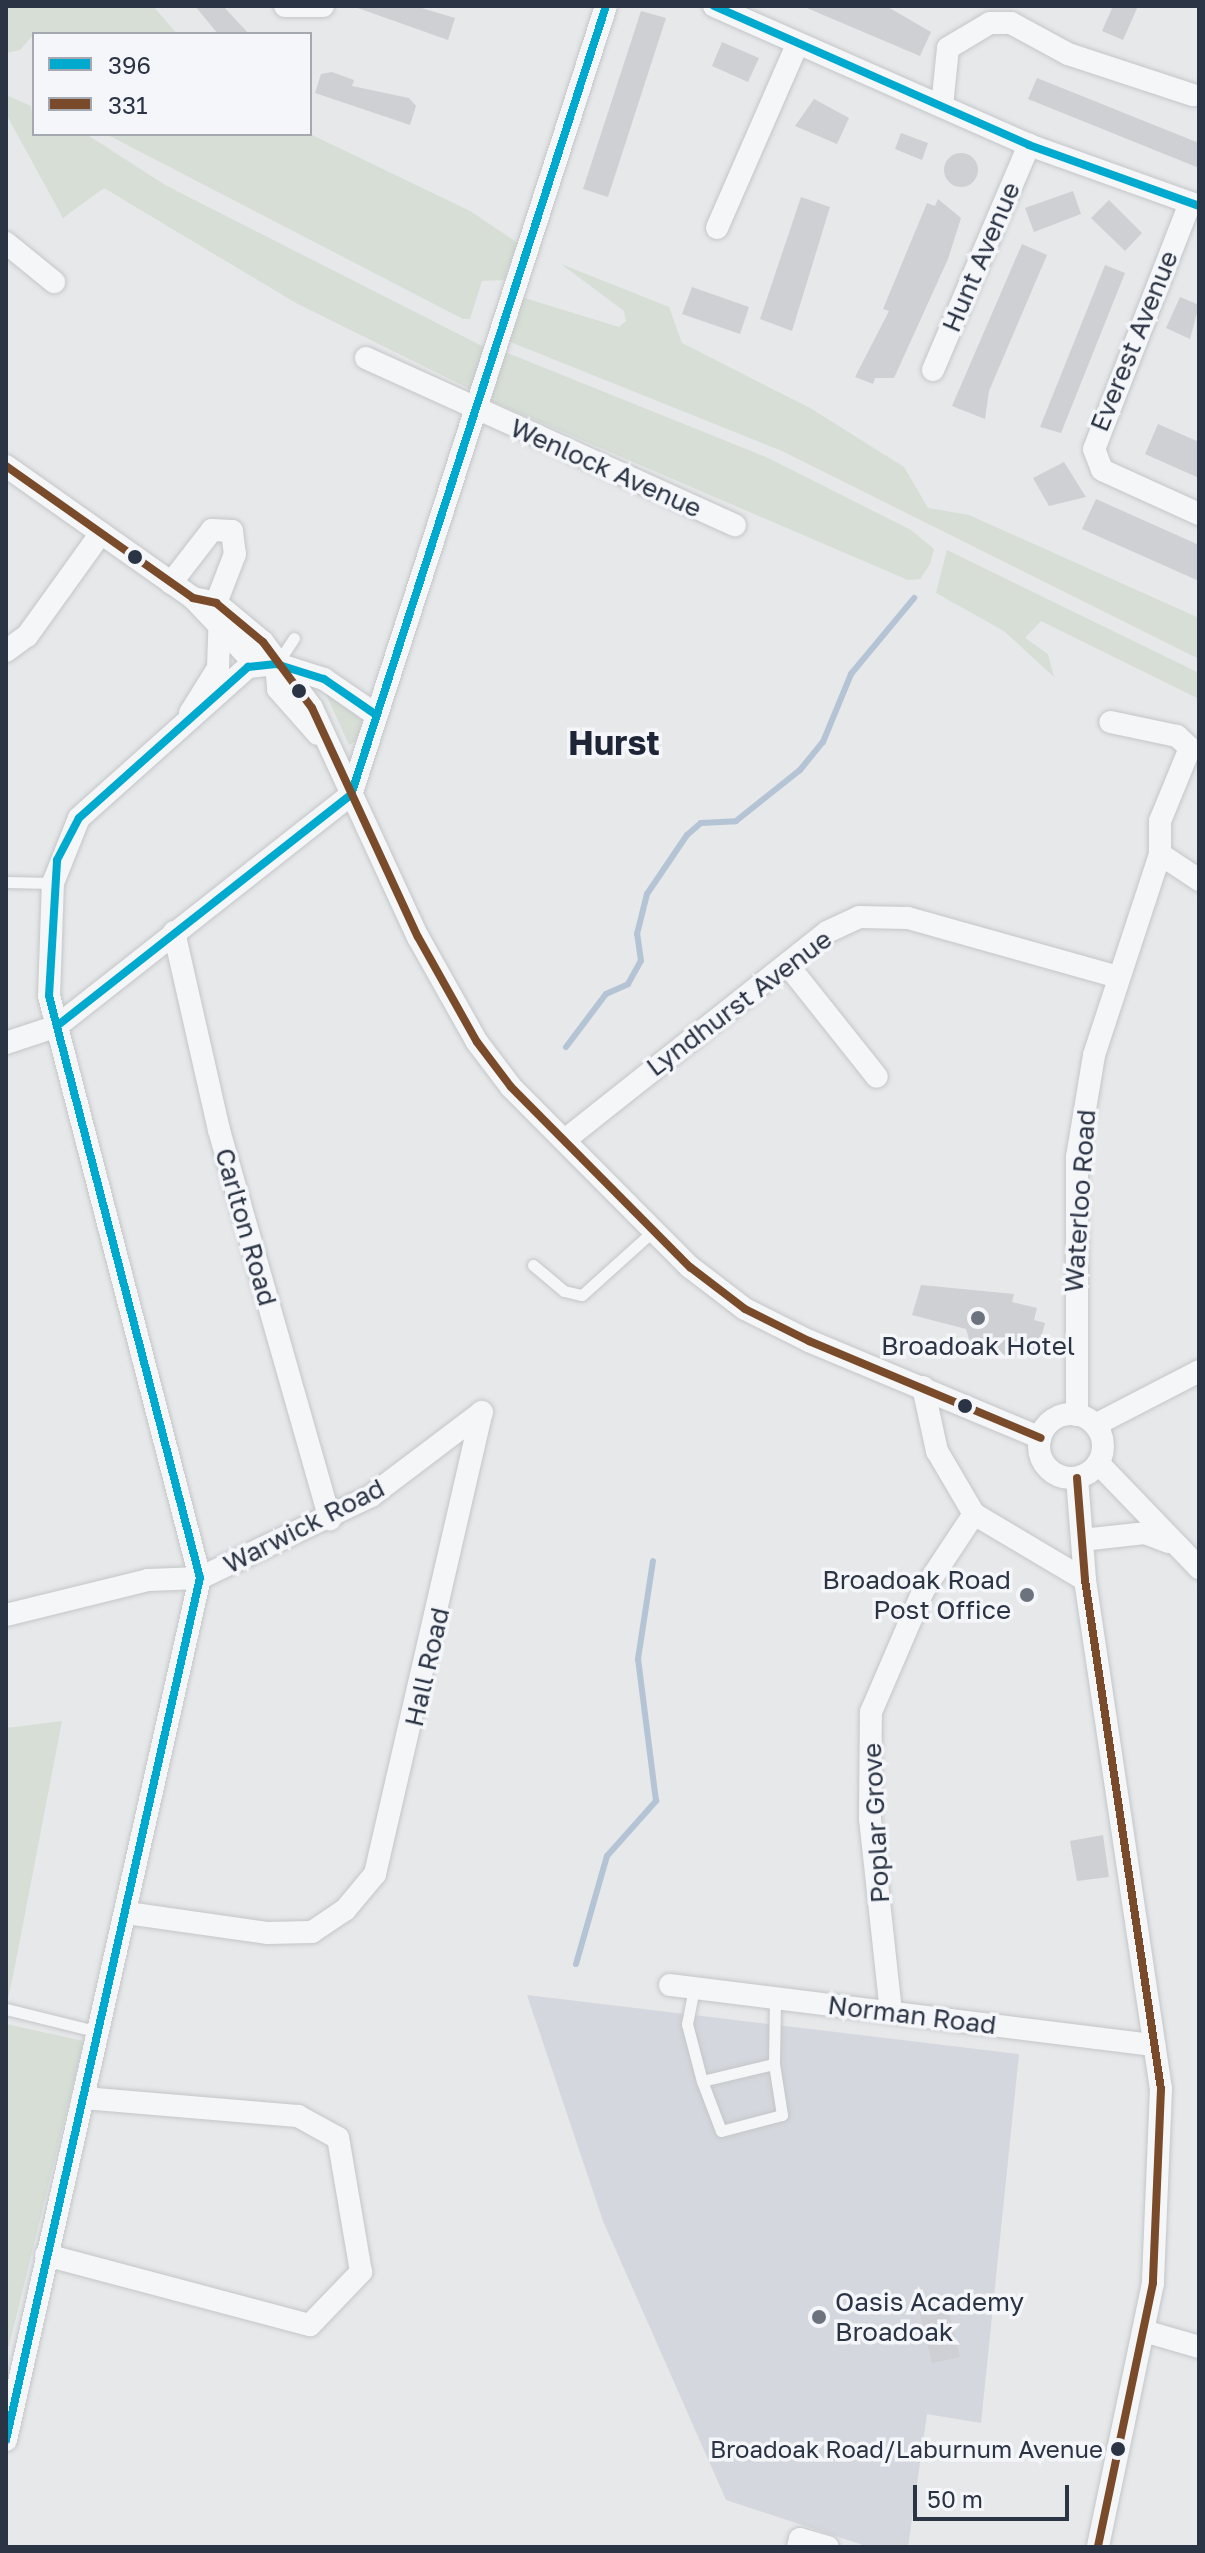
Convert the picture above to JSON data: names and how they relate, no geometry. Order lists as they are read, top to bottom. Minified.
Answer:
{"streets":{"street":["Hunt Avenue","Everest Avenue","Wenlock Avenue","Lyndhurst Avenue","Waterloo Road","Carlton Road","Warwick Road","Hall Road","Poplar Grove","Norman Road"]},"crossings":[["Lyndhurst Avenue","Waterloo Road"],["Carlton Road","Warwick Road"],["Warwick Road","Hall Road"],["Poplar Grove","Norman Road"]],"districts":["Hurst"],"places":["Broadoak Hotel","Broadoak Road Post Office","Oasis Academy Broadoak","Broadoak Road/Laburnum Avenue"],"lines":["transit line 396","transit line 331"],"legend":["396","331"],"scale_bar":"50 m"}
